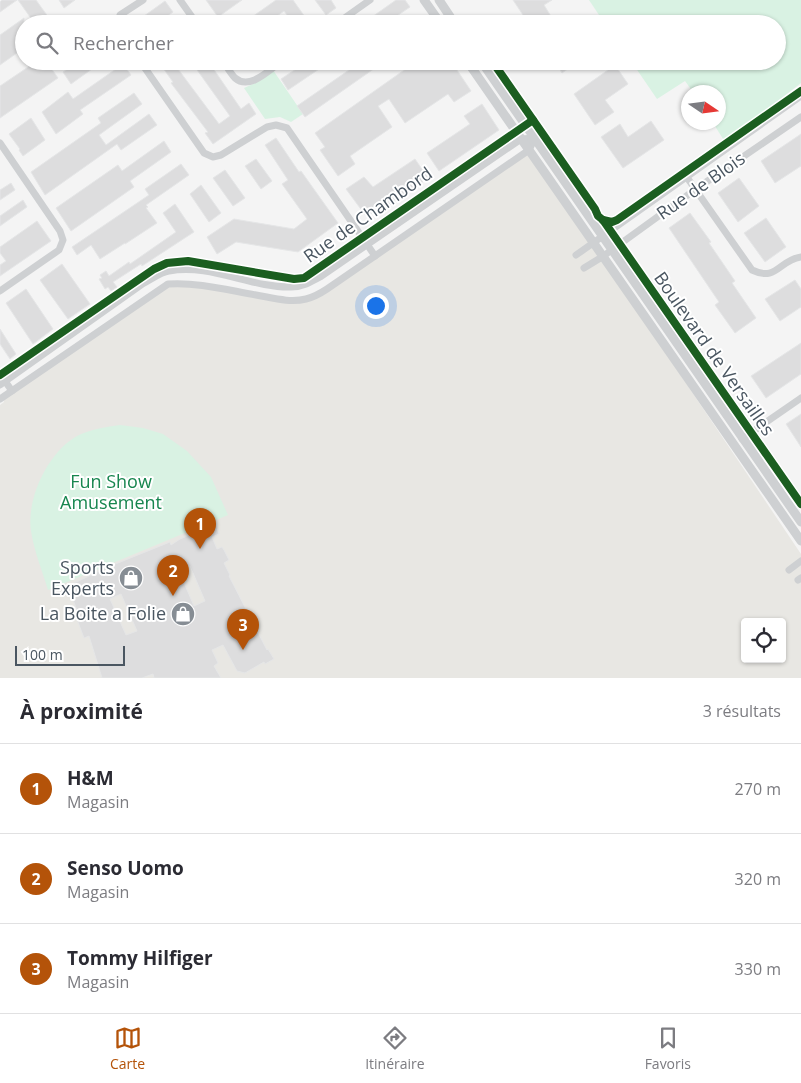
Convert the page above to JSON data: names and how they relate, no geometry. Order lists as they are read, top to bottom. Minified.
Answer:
{"streets":{"street":["Rue de Blois","Rue de Chambord","Boulevard de Versailles"]},"crossings":[["Rue de Blois","Boulevard de Versailles"],["Rue de Chambord","Boulevard de Versailles"]],"parks":["Fun Show Amusement"],"places":{"shop":["Sports Experts","La Boite a Folie"]},"scale_bar":"100 m","north":"right","page":{"search":"Rechercher","pins":["1","2","3"],"scale":"100 m","heading":["À proximité","3 résultats"],"list":[{"mark":"1","name":"H&M","note":"Magasin","value":"270 m"},{"mark":"2","name":"Senso Uomo","note":"Magasin","value":"320 m"},{"mark":"3","name":"Tommy Hilfiger","note":"Magasin","value":"330 m"}],"nav":["Carte","Itinéraire","Favoris"]}}
